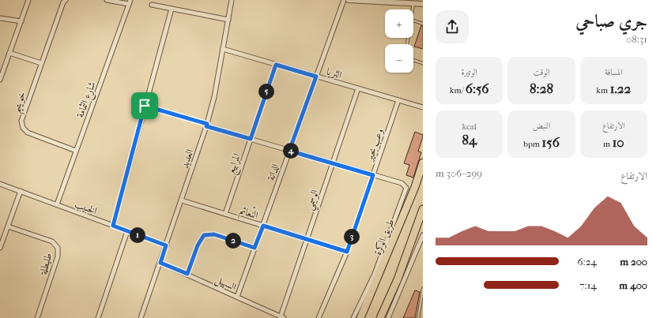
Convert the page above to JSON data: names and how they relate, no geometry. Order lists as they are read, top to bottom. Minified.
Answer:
{"streets":{"highway":["طريق الوكرة"],"street":["الثريا","شارع الثمامة","خويتيم","وعب بحير","العديد","المرابيع","الدانة","الوسمي","الخبيب","النًعائم","طليطلة","السهيل"]},"crossings":[["الثريا","وعب بحير"],["الثريا","العديد"],["الثريا","المرابيع"],["الثريا","الدانة"],["الثريا","الوسمي"],["شارع الثمامة","خويتيم"],["شارع الثمامة","الخبيب"],["وعب بحير","النًعائم"],["وعب بحير","طريق الوكرة"],["العديد","الخبيب"],["العديد","النًعائم"],["العديد","السهيل"],["المرابيع","النًعائم"],["الدانة","النًعائم"],["الدانة","السهيل"],["الوسمي","النًعائم"],["الوسمي","السهيل"]],"page":{"heading":["جري صباحي","08:31"],"map_buttons":["+","−"],"stats":[["المسافة","1.22 km"],["الوقت","8:28"],["الوتيرة","6:56 /km"],["الارتفاع","10 m"],["النبض","156 bpm"],["kcal","84"]],"pins":["5","4","1","3","2"],"chart":["الارتفاع","299–306 m"],"list":[{"name":"200 m","note":"6:24"},{"name":"400 m","note":"7:14"}]}}
